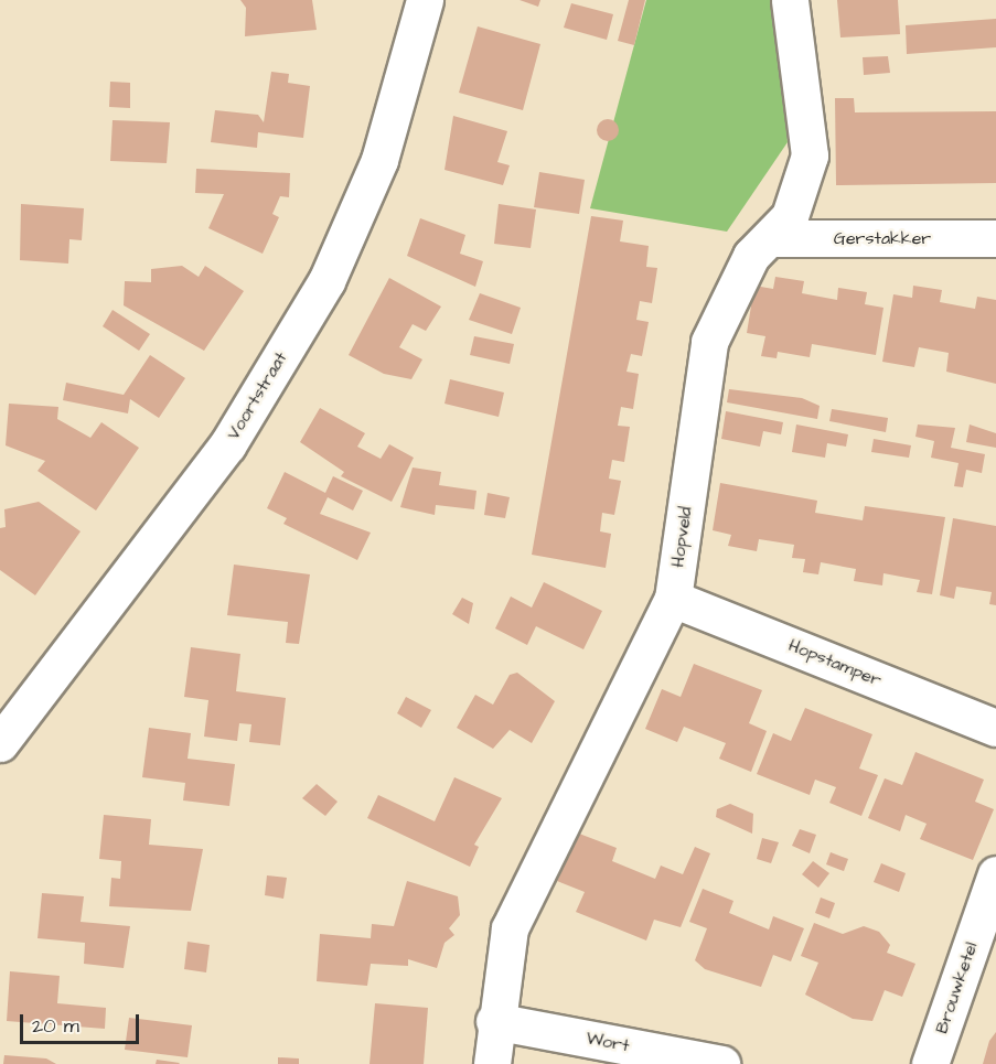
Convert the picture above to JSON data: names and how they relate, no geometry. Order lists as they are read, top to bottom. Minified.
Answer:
{"streets":{"street":["Gerstakker","Voortstraat","Hopveld","Hopstamper","Brouwketel","Wort"]},"crossings":[["Gerstakker","Hopveld"],["Hopveld","Hopstamper"],["Hopveld","Wort"]],"scale_bar":"20 m"}
